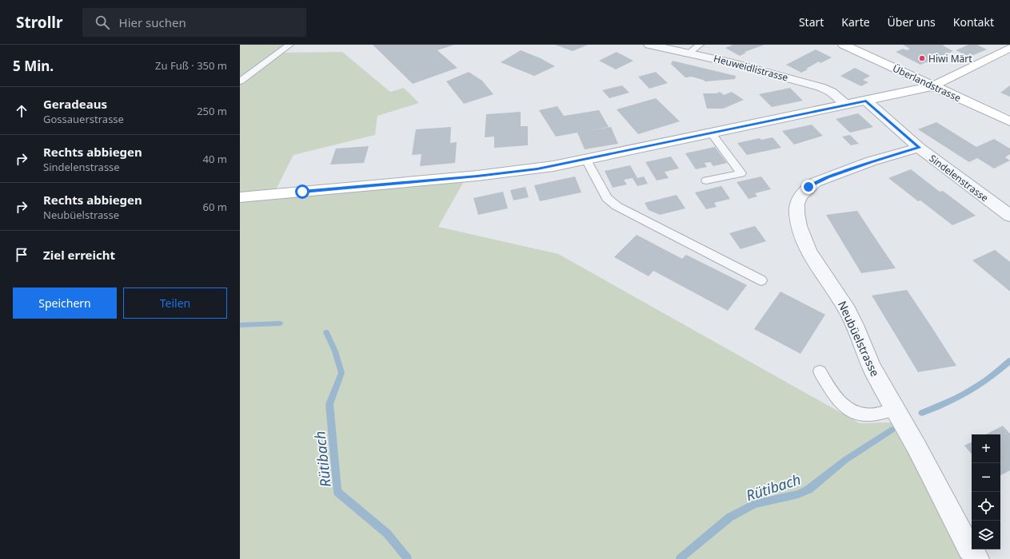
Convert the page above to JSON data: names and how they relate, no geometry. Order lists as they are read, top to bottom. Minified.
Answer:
{"streets":{"street":["Heuweidlistrasse","Überlandstrasse","Sindelenstrasse","Neubüelstrasse"]},"crossings":[["Sindelenstrasse","Neubüelstrasse"]],"water":["Rütibach"],"places":["Hiwi Märt"],"page":{"header":"Strollr","search":"Hier suchen","nav":["Start","Karte","Über uns","Kontakt"],"heading":["5 Min.","Zu Fuß · 350 m"],"list":[["Geradeaus","Gossauerstrasse","250 m"],["Rechts abbiegen","Sindelenstrasse","40 m"],["Rechts abbiegen","Neubüelstrasse","60 m"],"Ziel erreicht"],"buttons":["Speichern","Teilen"],"map_buttons":["+","−"]}}
